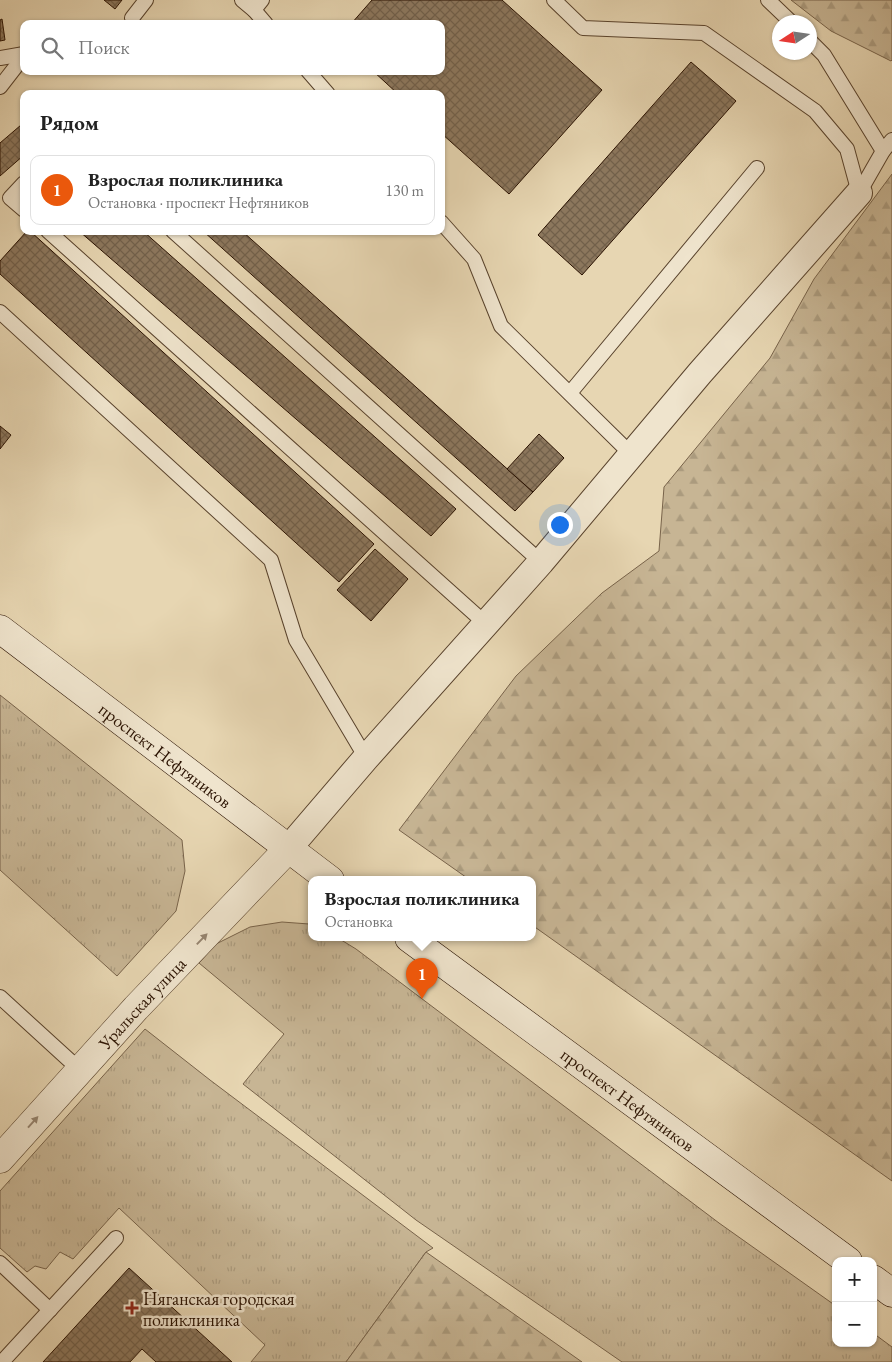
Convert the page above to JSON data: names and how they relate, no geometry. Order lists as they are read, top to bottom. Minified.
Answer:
{"streets":{"main road":["проспект Нефтяников","Уральская улица"]},"crossings":[["проспект Нефтяников","Уральская улица"]],"one_way":["Уральская улица"],"places":{"health":["Няганская городская поликлиника"]},"north":"left","page":{"search":"Поиск","heading":"Рядом","list":[{"mark":"1","name":"Взрослая поликлиника","note":"Остановка · проспект Нефтяников","value":"130 m"}],"popup":["Взрослая поликлиника","Остановка"],"pins":"1","map_buttons":["+","−"]}}
